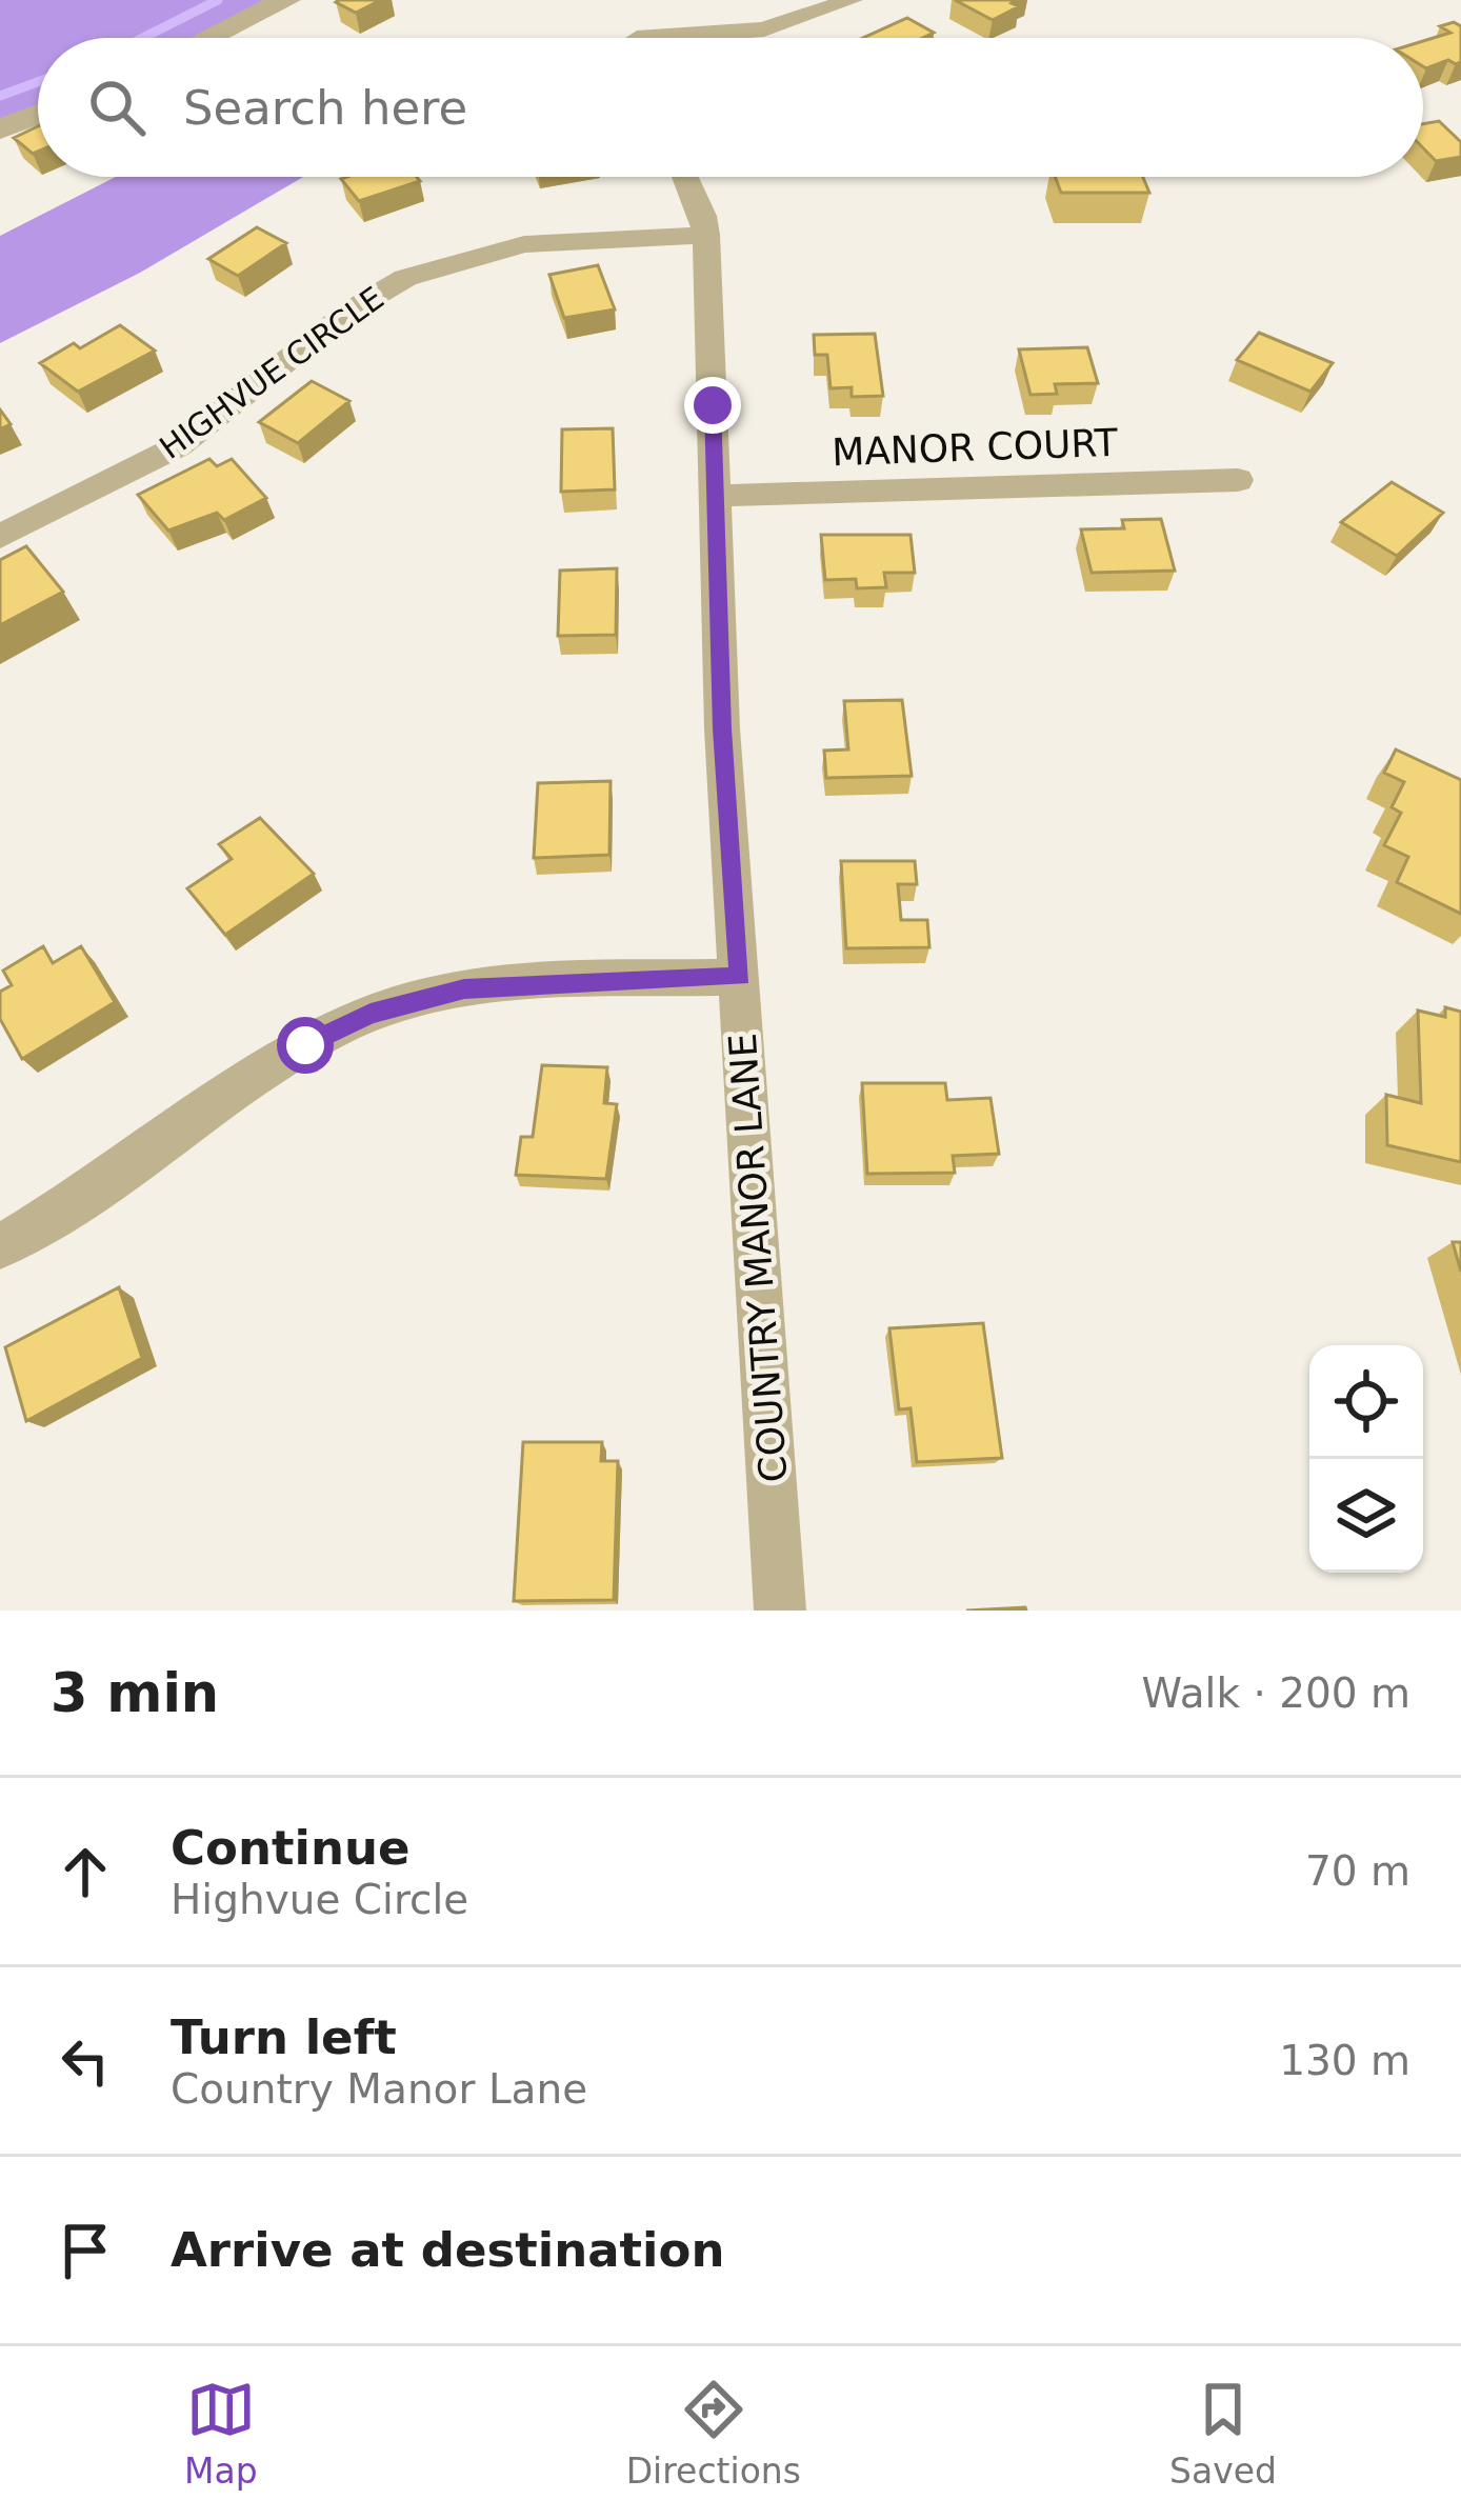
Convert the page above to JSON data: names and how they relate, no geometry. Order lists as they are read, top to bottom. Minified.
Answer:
{"streets":{"street":["HIGHVUE CIRCLE","MANOR COURT","COUNTRY MANOR LANE"]},"crossings":[["HIGHVUE CIRCLE","COUNTRY MANOR LANE"],["MANOR COURT","COUNTRY MANOR LANE"]],"page":{"search":"Search here","heading":["3 min","Walk · 200 m"],"list":[["Continue","Highvue Circle","70 m"],["Turn left","Country Manor Lane","130 m"],"Arrive at destination"],"nav":["Map","Directions","Saved"]}}
